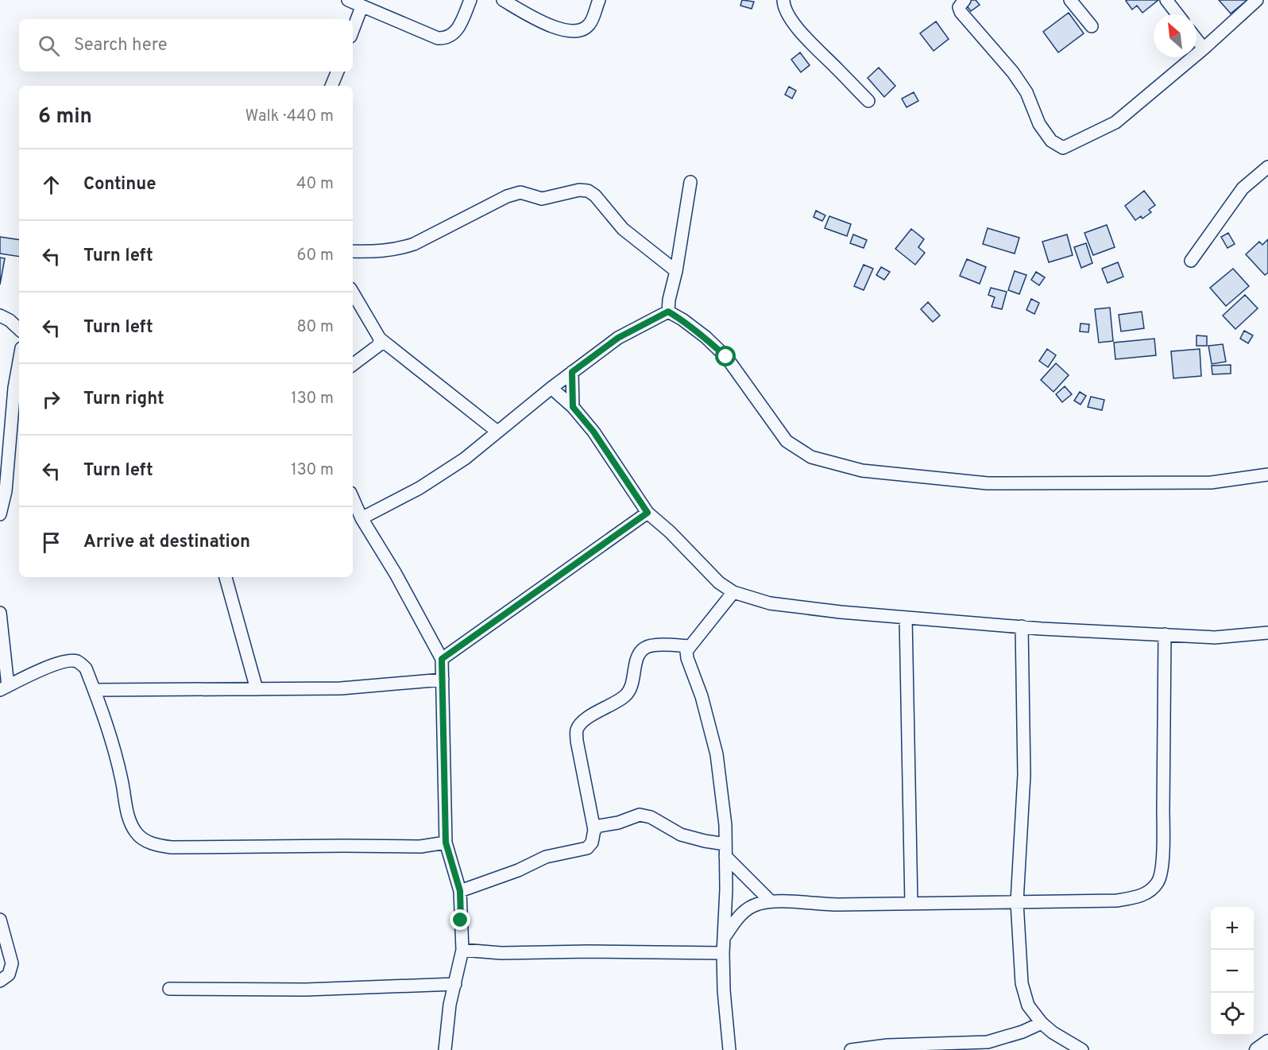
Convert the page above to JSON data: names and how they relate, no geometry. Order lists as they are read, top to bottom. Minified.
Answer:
{"north":"top left","page":{"search":"Search here","heading":["6 min","Walk · 440 m"],"list":[["Continue","40 m"],["Turn left","60 m"],["Turn left","80 m"],["Turn right","130 m"],["Turn left","130 m"],"Arrive at destination"],"map_buttons":["+","−"]}}
